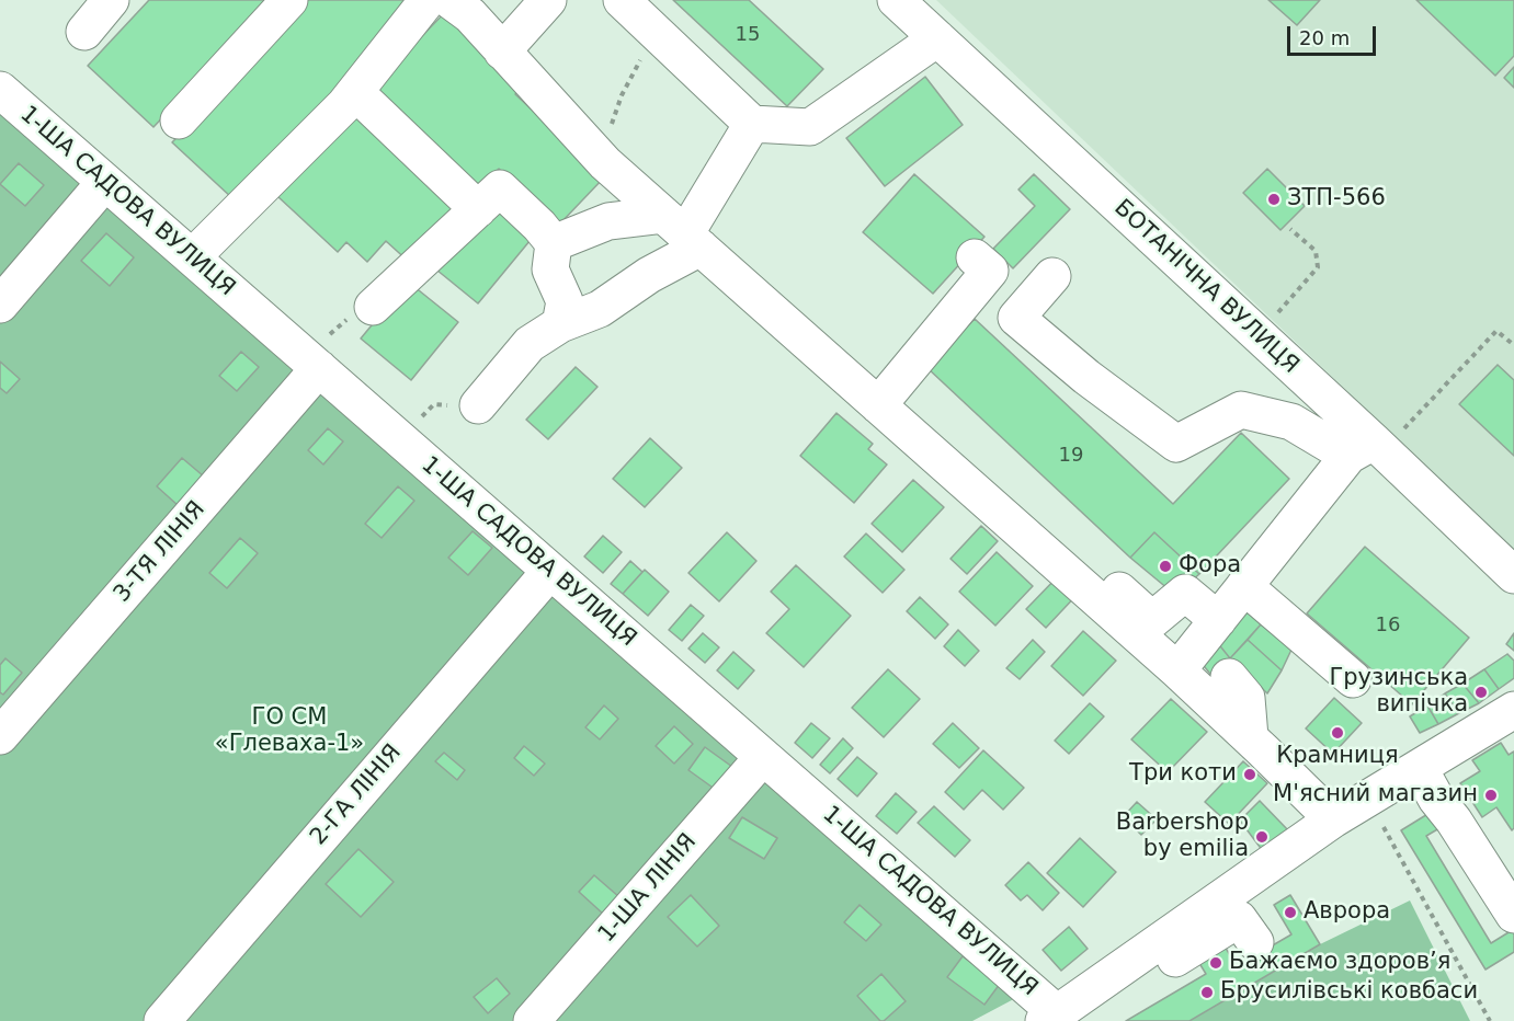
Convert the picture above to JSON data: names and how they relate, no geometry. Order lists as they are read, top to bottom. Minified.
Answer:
{"streets":{"street":["1-ША САДОВА ВУЛИЦЯ","БОТАНІЧНА ВУЛИЦЯ","3-ТЯ ЛІНІЯ","2-ГА ЛІНІЯ","1-ША ЛІНІЯ"]},"crossings":[["1-ША САДОВА ВУЛИЦЯ","3-ТЯ ЛІНІЯ"],["1-ША САДОВА ВУЛИЦЯ","2-ГА ЛІНІЯ"],["1-ША САДОВА ВУЛИЦЯ","1-ША ЛІНІЯ"]],"parks":["ГО СМ «Глеваха-1»"],"places":["ЗТП-566","Фора","Грузинська випічка","Крамниця","Три коти","М'ясний магазин","Barbershop by emilia","Аврора","Бажаємо здоровʼя","Брусилівські ковбаси"],"house_numbers":["15","19","16"],"scale_bar":"20 m"}
